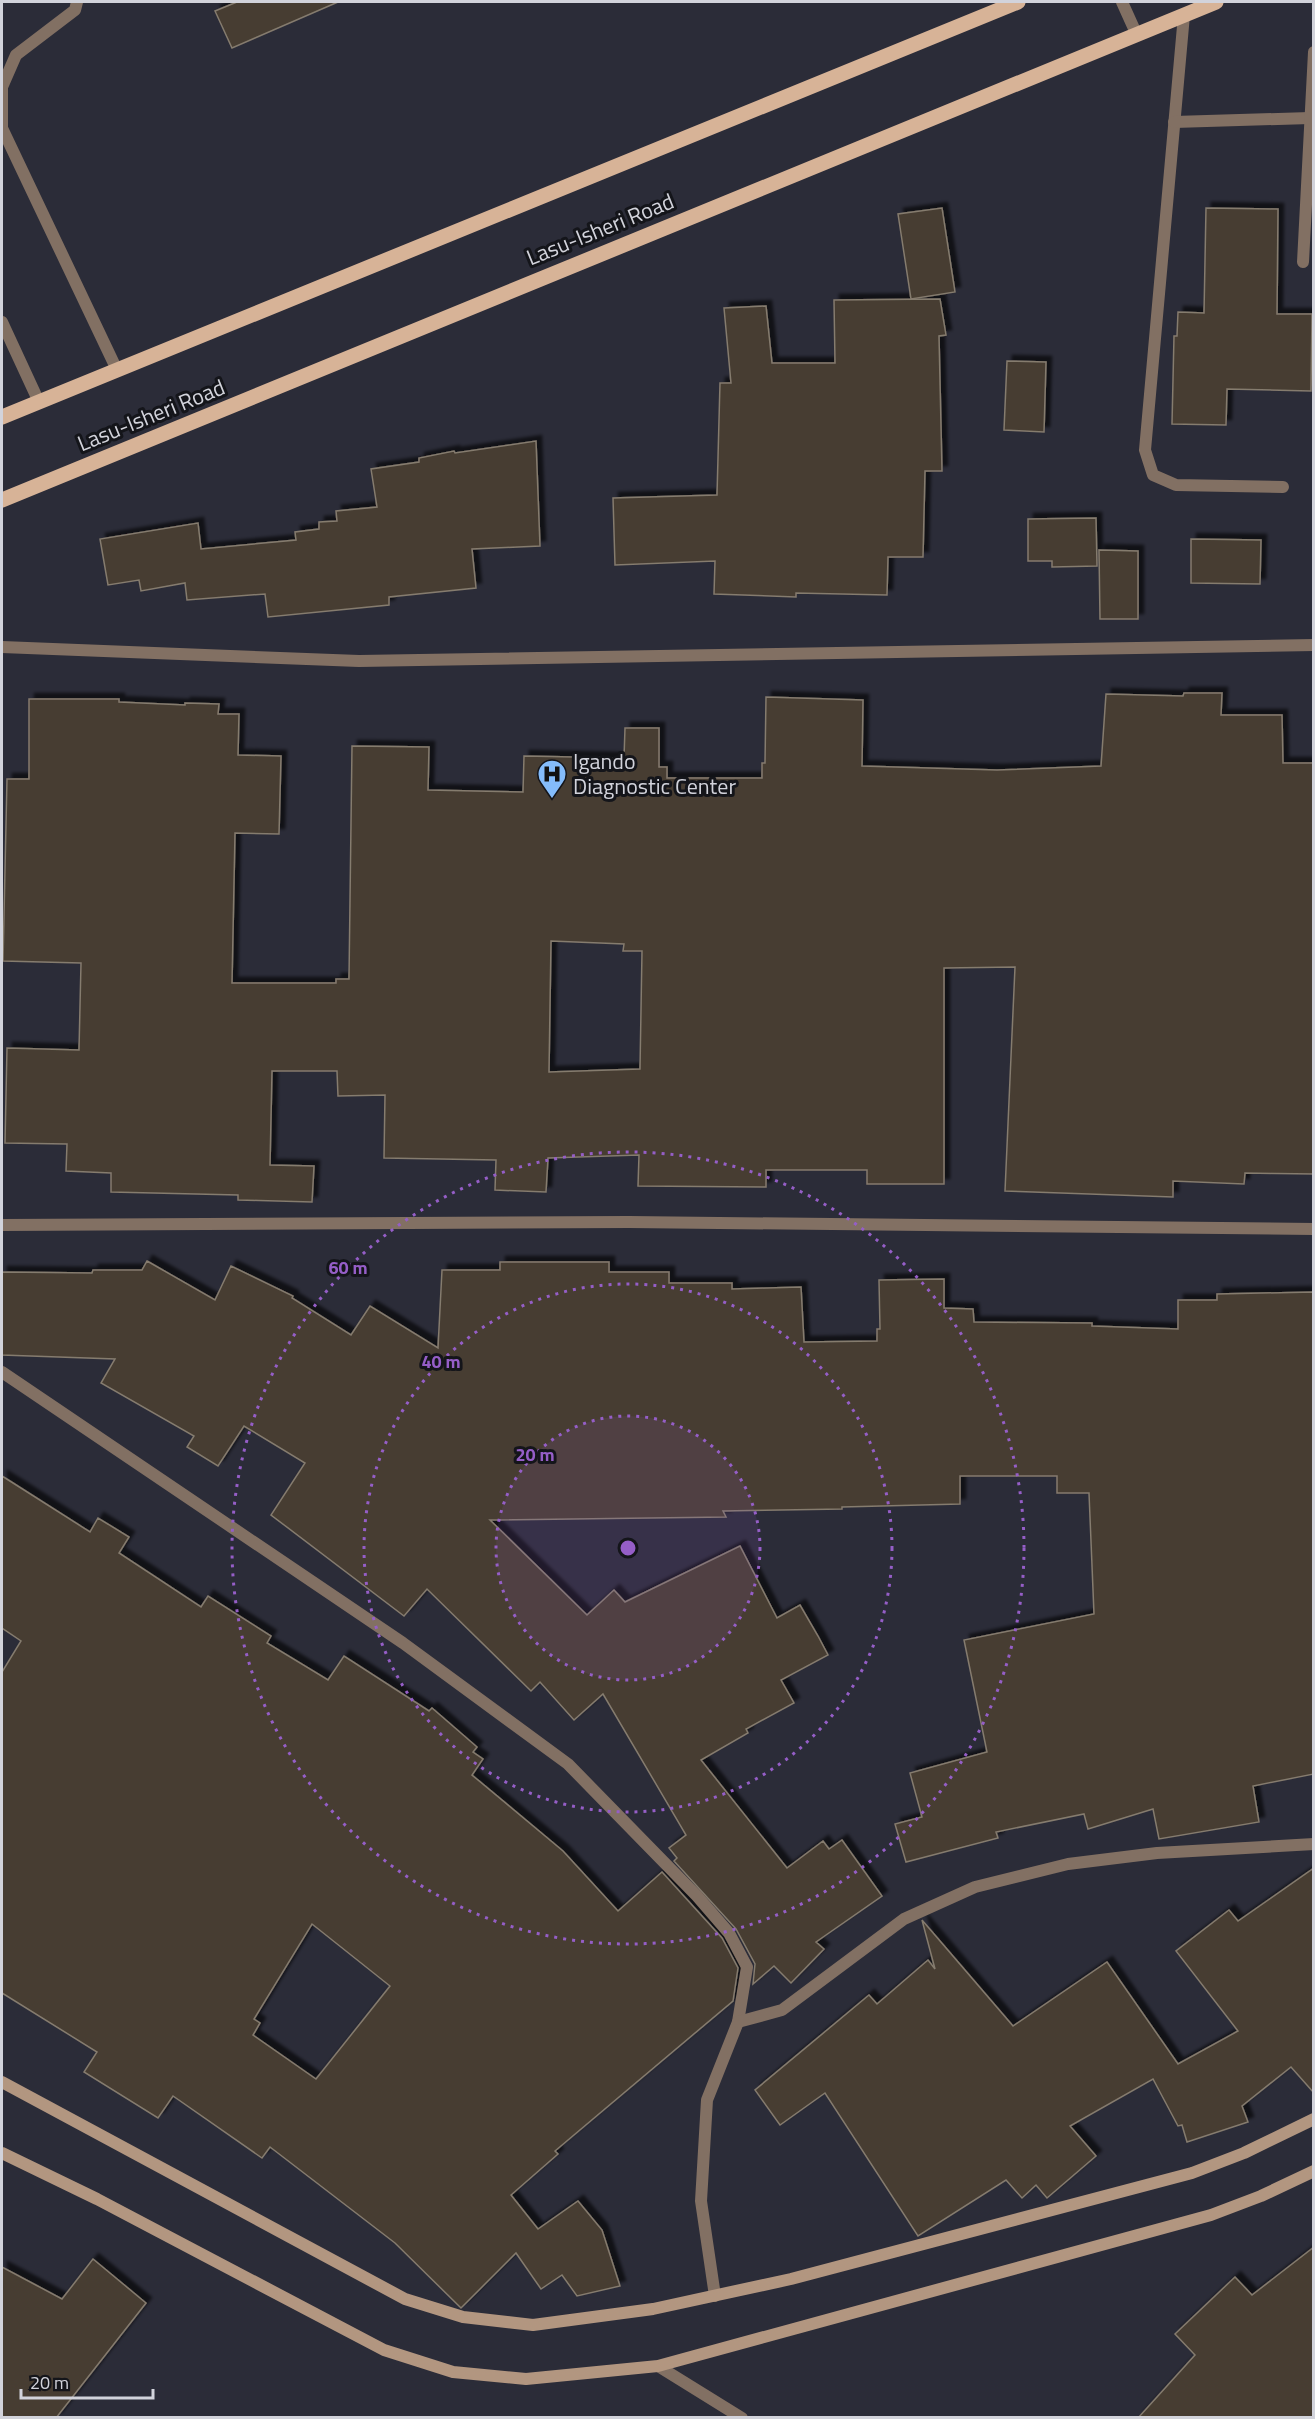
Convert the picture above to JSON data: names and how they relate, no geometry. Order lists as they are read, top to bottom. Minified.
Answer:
{"streets":{"main road":["Lasu-Isheri Road"]},"places":{"hospital":["Igando Diagnostic Center"]},"scale_bar":"20 m","rings":["60 m","40 m","20 m"]}
